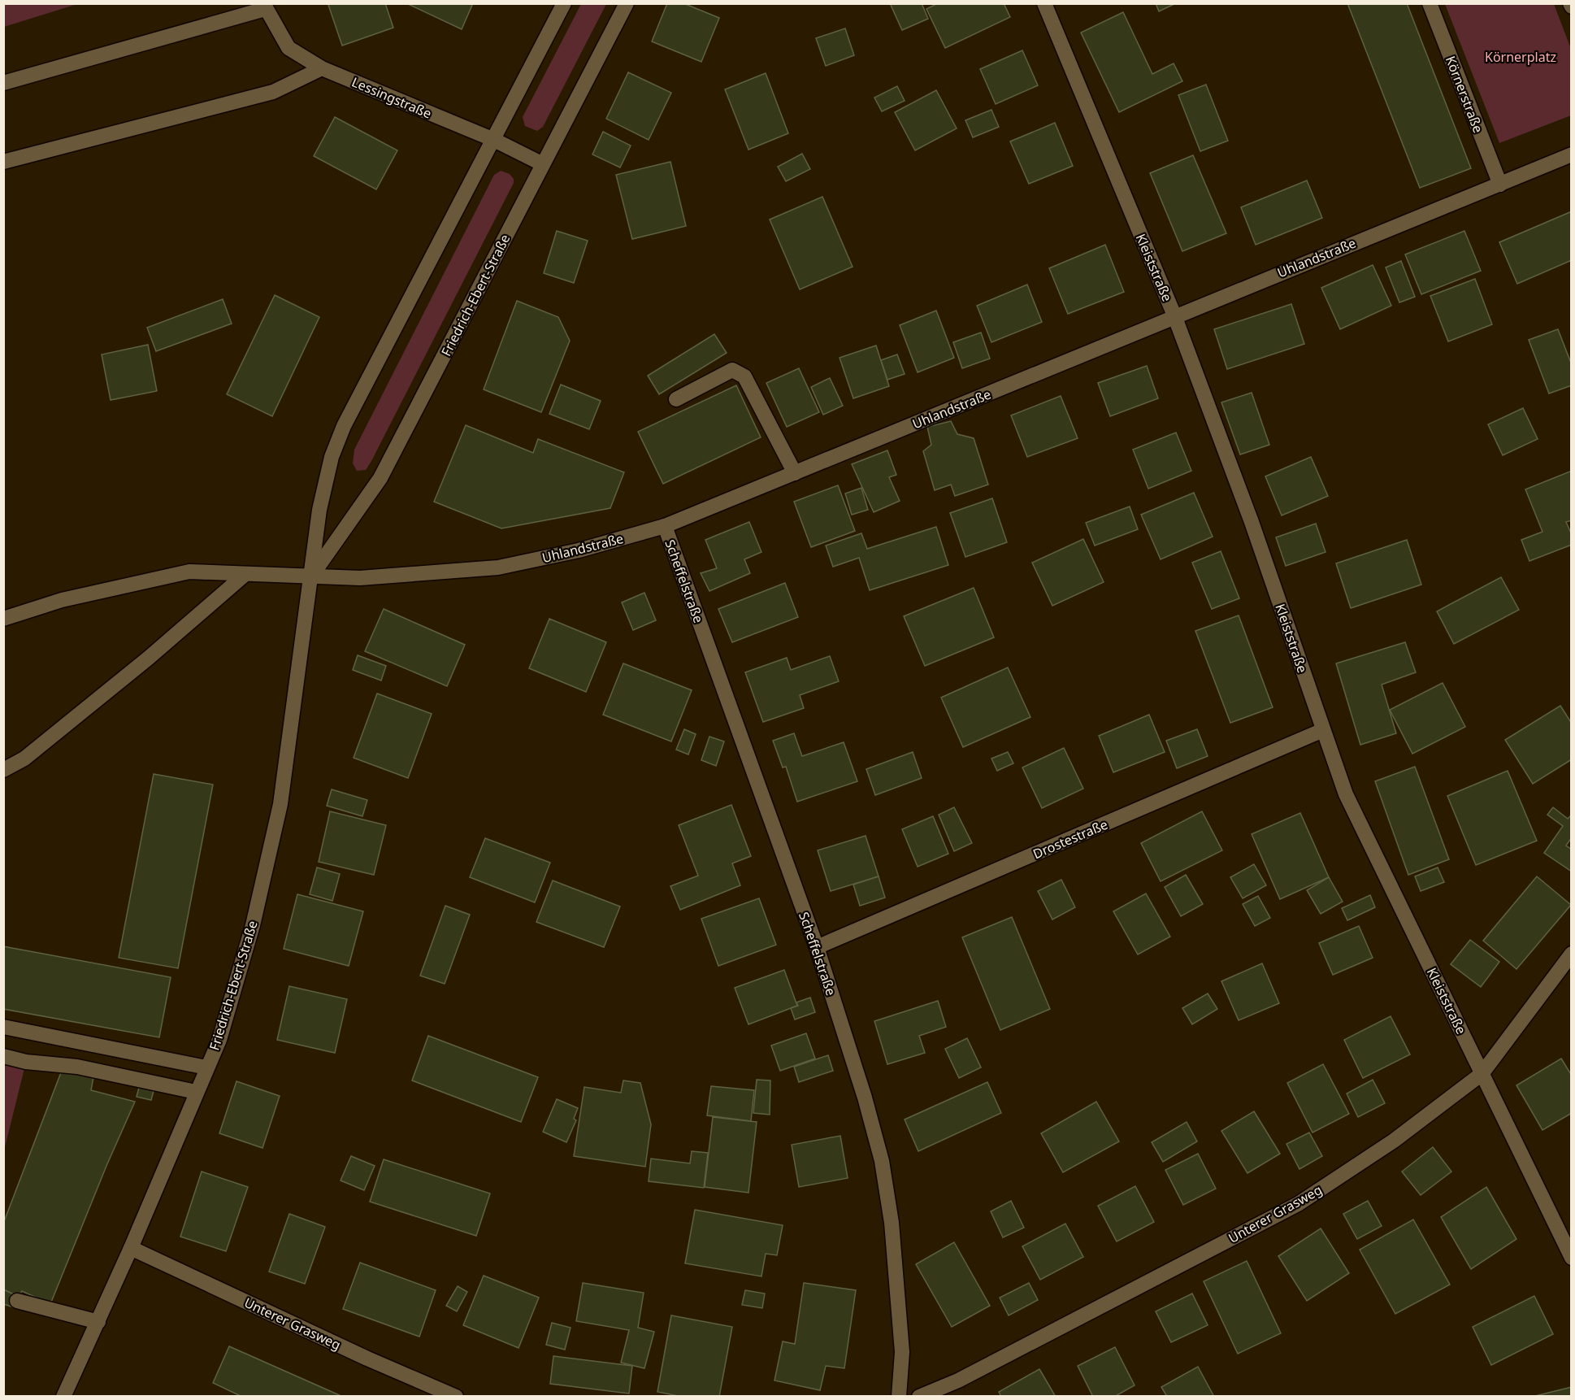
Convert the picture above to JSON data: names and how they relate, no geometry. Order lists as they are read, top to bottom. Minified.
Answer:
{"streets":{"street":["Körnerstraße","Lessingstraße","Uhlandstraße","Kleiststraße","Friedrich-Ebert-Straße","Scheffelstraße","Drostestraße","Unterer Grasweg"]},"crossings":[["Körnerstraße","Uhlandstraße"],["Lessingstraße","Friedrich-Ebert-Straße"],["Uhlandstraße","Kleiststraße"],["Uhlandstraße","Friedrich-Ebert-Straße"],["Uhlandstraße","Scheffelstraße"],["Kleiststraße","Drostestraße"],["Kleiststraße","Unterer Grasweg"],["Friedrich-Ebert-Straße","Unterer Grasweg"],["Scheffelstraße","Drostestraße"]],"parks":["Körnerplatz"]}
